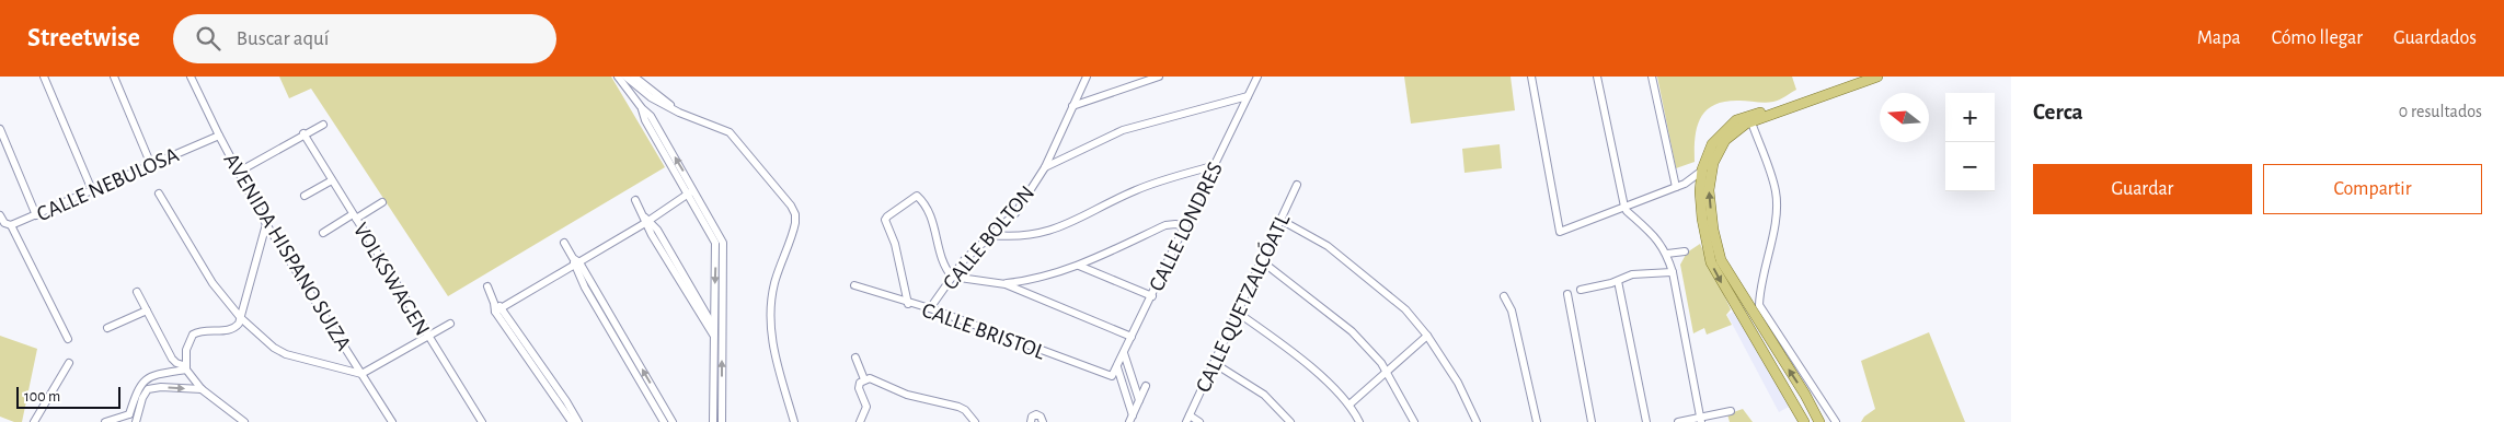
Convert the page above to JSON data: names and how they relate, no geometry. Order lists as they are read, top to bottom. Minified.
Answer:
{"streets":{"street":["CALLE NEBULOSA","CALLE LONDRES","CALLE BOLTON","AVENIDA HISPANO SUIZA","VOLKSWAGEN","CALLE QUETZALCÓATL","CALLE BRISTOL"]},"crossings":[["CALLE NEBULOSA","AVENIDA HISPANO SUIZA"],["CALLE LONDRES","CALLE BRISTOL"],["CALLE BOLTON","CALLE BRISTOL"]],"scale_bar":"100 m","north":"left","page":{"header":"Streetwise","search":"Buscar aquí","nav":["Mapa","Cómo llegar","Guardados"],"heading":["Cerca","0 resultados"],"map_buttons":["+","−"],"buttons":["Guardar","Compartir"],"scale":"100 m"}}
